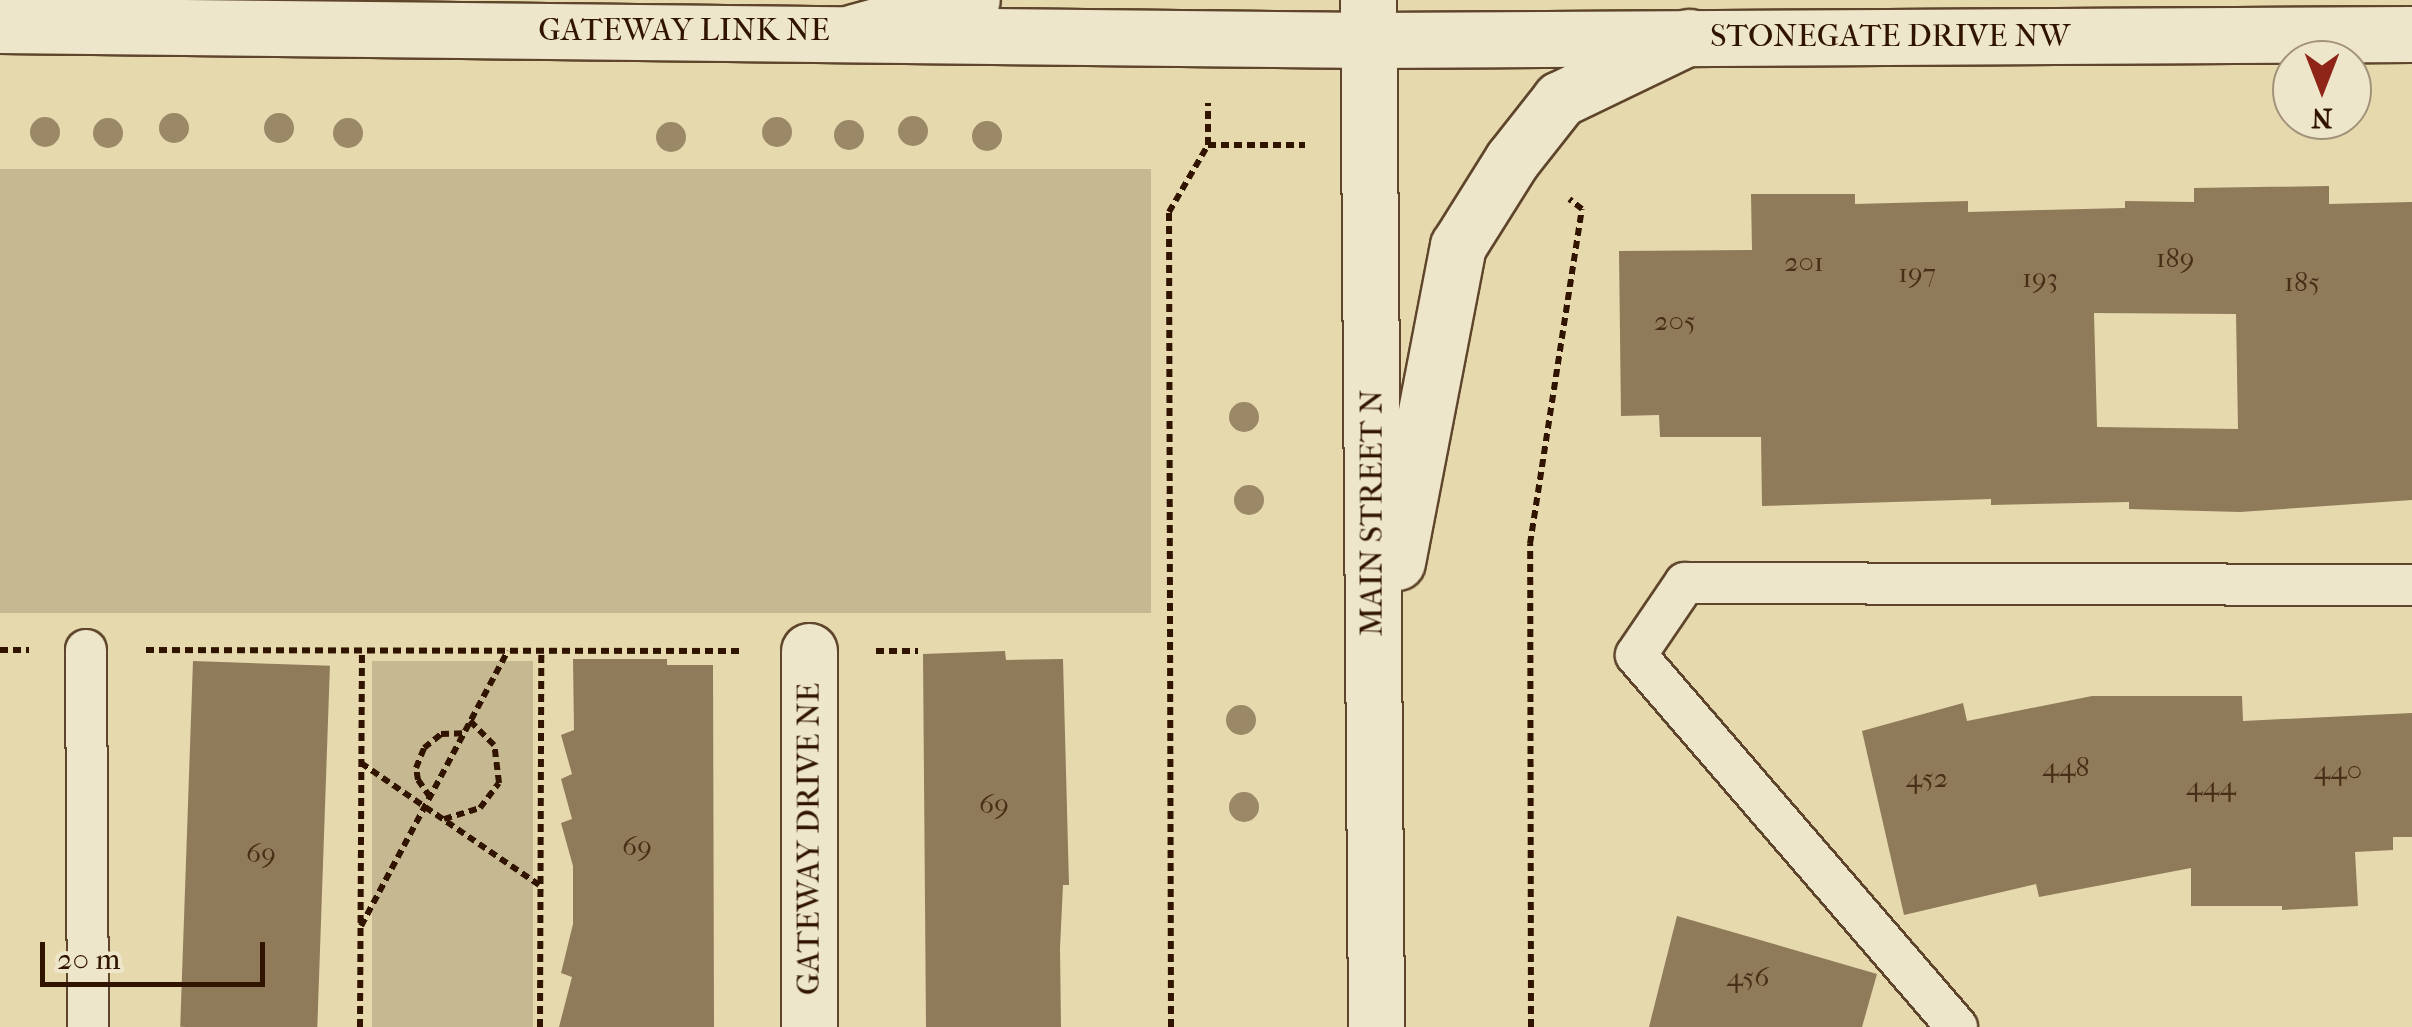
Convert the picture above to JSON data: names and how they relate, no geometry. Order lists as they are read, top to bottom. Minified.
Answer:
{"streets":{"street":["GATEWAY LINK NE","STONEGATE DRIVE NW","MAIN STREET N","GATEWAY DRIVE NE"]},"crossings":[["GATEWAY LINK NE","STONEGATE DRIVE NW"],["GATEWAY LINK NE","MAIN STREET N"],["STONEGATE DRIVE NW","MAIN STREET N"]],"house_numbers":["189","201","197","193","185","205","448","440","452","444","69","69","69","456"],"scale_bar":"20 m","north":"bottom"}
